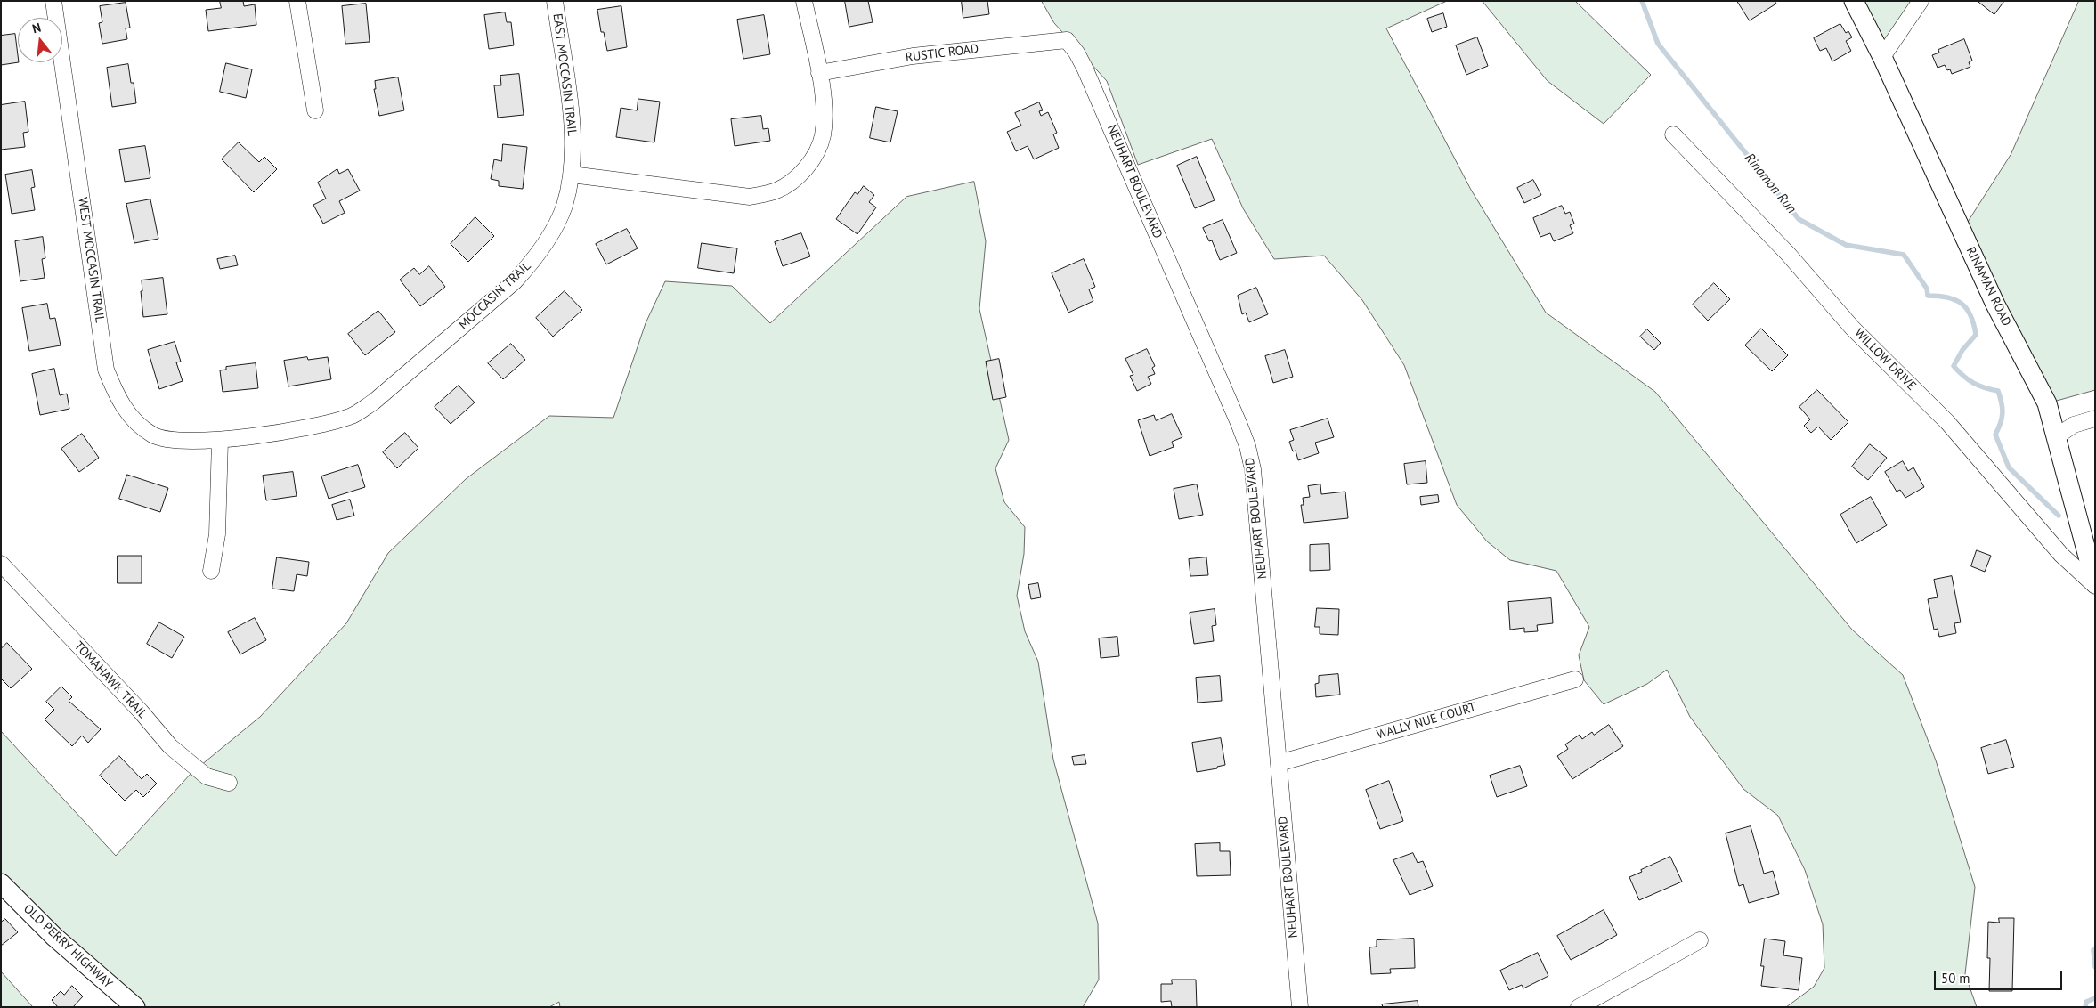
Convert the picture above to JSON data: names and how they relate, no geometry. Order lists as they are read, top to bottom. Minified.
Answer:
{"streets":{"street":["RUSTIC ROAD","EAST MOCCASIN TRAIL","NEUHART BOULEVARD","WEST MOCCASIN TRAIL","RINAMAN ROAD","MOCCASIN TRAIL","WILLOW DRIVE","TOMAHAWK TRAIL","WALLY NUE COURT","OLD PERRY HIGHWAY"]},"crossings":[["RUSTIC ROAD","NEUHART BOULEVARD"],["EAST MOCCASIN TRAIL","MOCCASIN TRAIL"],["NEUHART BOULEVARD","WALLY NUE COURT"],["WEST MOCCASIN TRAIL","MOCCASIN TRAIL"],["RINAMAN ROAD","WILLOW DRIVE"]],"water":["Rinamon Run"],"scale_bar":"50 m","north":"top"}
